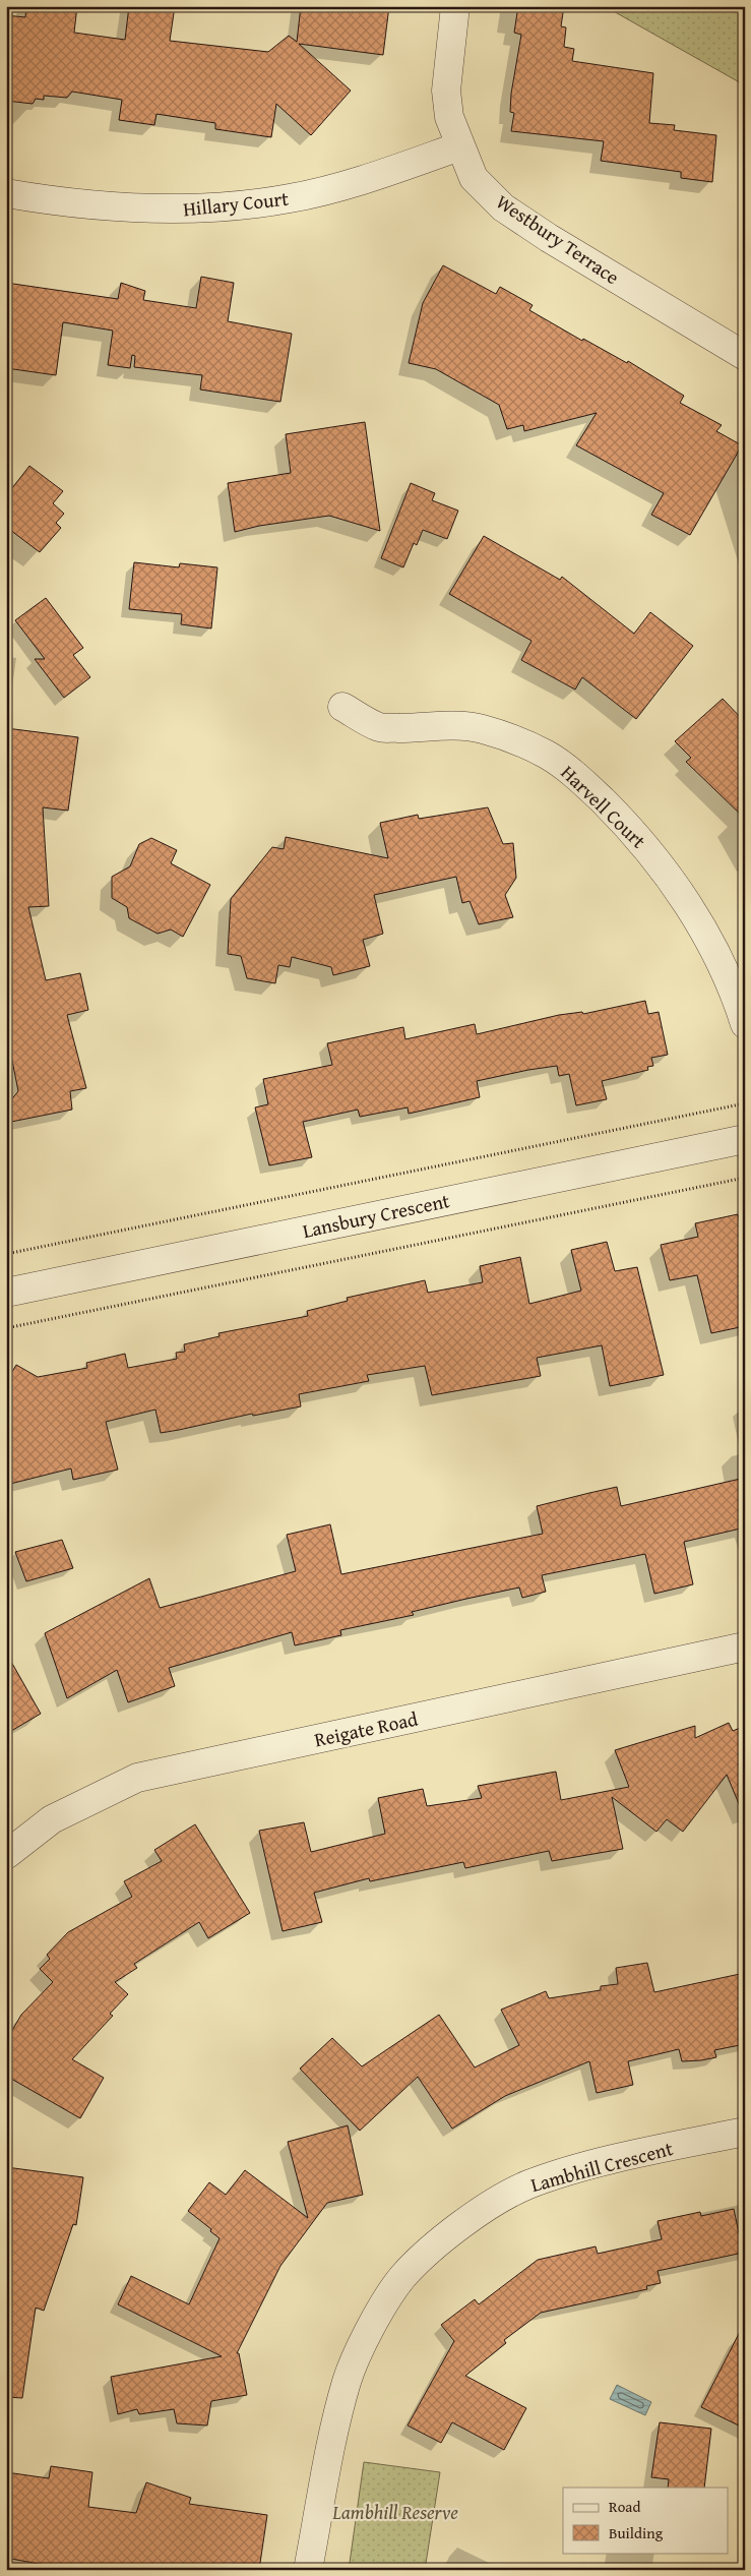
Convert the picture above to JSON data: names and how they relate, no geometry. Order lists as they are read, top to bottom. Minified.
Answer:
{"streets":{"street":["Hillary Court","Westbury Terrace","Harvell Court","Lansbury Crescent","Reigate Road","Lambhill Crescent"]},"crossings":[["Hillary Court","Westbury Terrace"]],"parks":["Lambhill Reserve"],"legend":["Road","Building"]}
